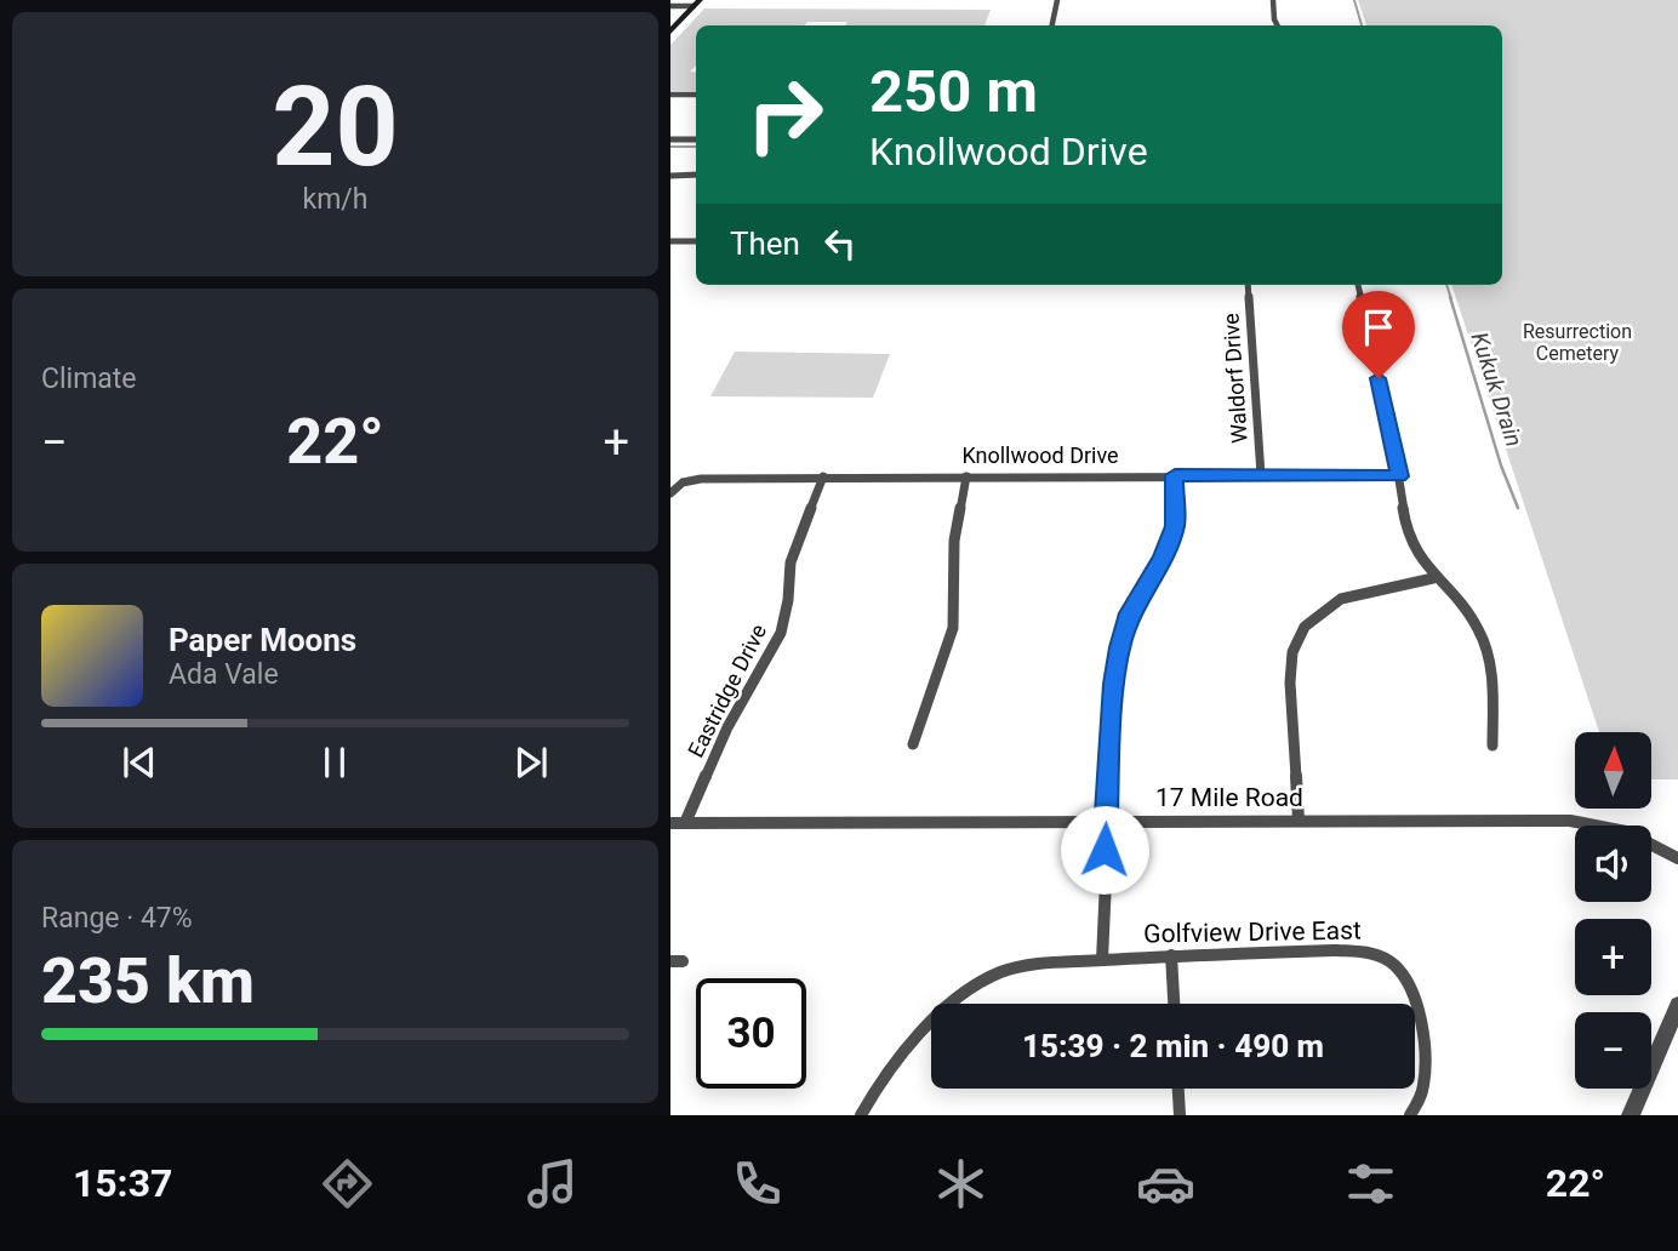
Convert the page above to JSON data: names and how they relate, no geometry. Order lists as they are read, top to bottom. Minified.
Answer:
{"streets":{"street":["Waldorf Drive","Knollwood Drive","Eastridge Drive","17 Mile Road","Golfview Drive East"]},"crossings":[["Waldorf Drive","Knollwood Drive"],["Knollwood Drive","Eastridge Drive"],["Eastridge Drive","17 Mile Road"]],"water":["Kukuk Drain"],"parks":["Resurrection Cemetery"],"north":"top","page":{"tile":[["20","km/h"],"Climate",["Range · 47%","235 km"]],"turn":["250 m","Knollwood Drive"],"then":"Then","heat":["−","22°","+"],"song":["Paper Moons","Ada Vale"],"map_buttons":["+","−"],"limit":"30","trip":"15:39 · 2 min · 490 m","tabs":["15:37","22°"]}}
